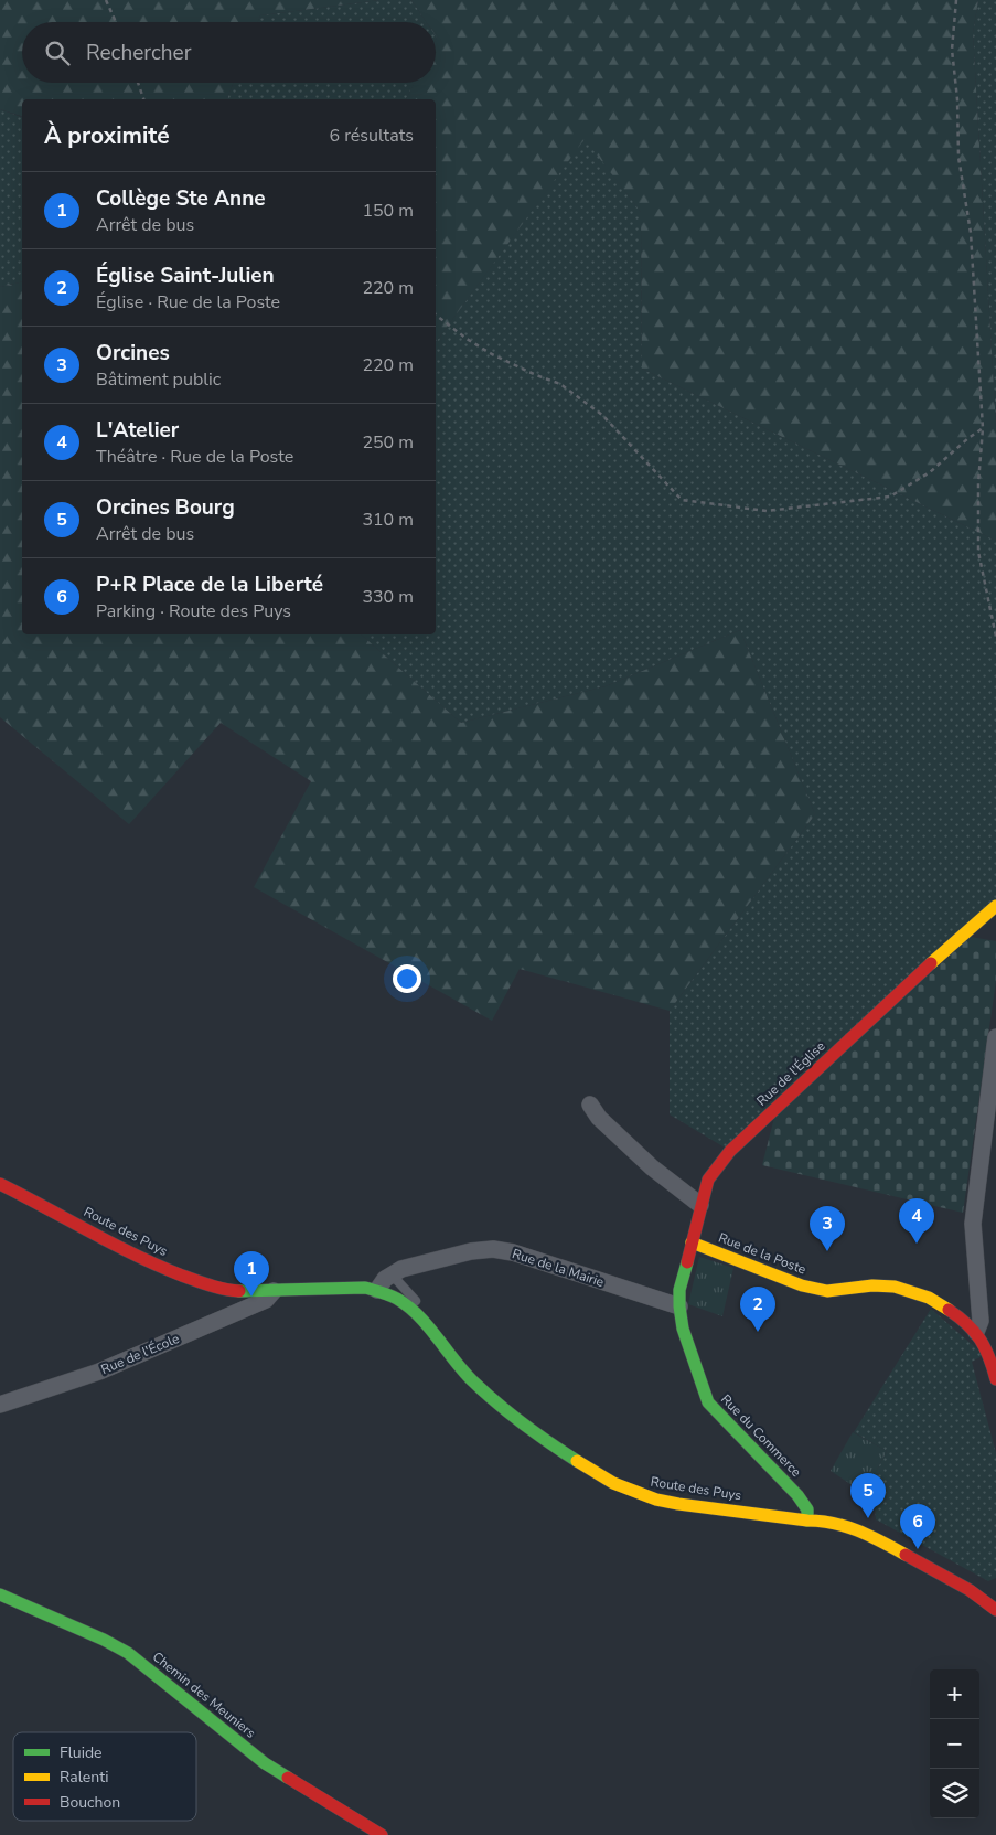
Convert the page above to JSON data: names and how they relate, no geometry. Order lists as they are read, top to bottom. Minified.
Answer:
{"streets":{"street":["Rue de l'Église","Route des Puys","Rue de la Poste","Rue de la Mairie","Rue de l'École","Rue du Commerce","Chemin des Meuniers"]},"crossings":[["Rue de l'Église","Rue de la Poste"],["Rue de l'Église","Rue de la Mairie"],["Rue de l'Église","Rue du Commerce"],["Route des Puys","Rue de la Mairie"],["Route des Puys","Rue de l'École"],["Route des Puys","Rue du Commerce"],["Rue de la Mairie","Rue du Commerce"]],"legend":["Fluide","Ralenti","Bouchon"],"page":{"search":"Rechercher","heading":["À proximité","6 résultats"],"list":[{"mark":"1","name":"Collège Ste Anne","note":"Arrêt de bus","value":"150 m"},{"mark":"2","name":"Église Saint-Julien","note":"Église · Rue de la Poste","value":"220 m"},{"mark":"3","name":"Orcines","note":"Bâtiment public","value":"220 m"},{"mark":"4","name":"L'Atelier","note":"Théâtre · Rue de la Poste","value":"250 m"},{"mark":"5","name":"Orcines Bourg","note":"Arrêt de bus","value":"310 m"},{"mark":"6","name":"P+R Place de la Liberté","note":"Parking · Route des Puys","value":"330 m"}],"pins":["4","3","1","2","5","6"],"map_buttons":["+","−"]}}
